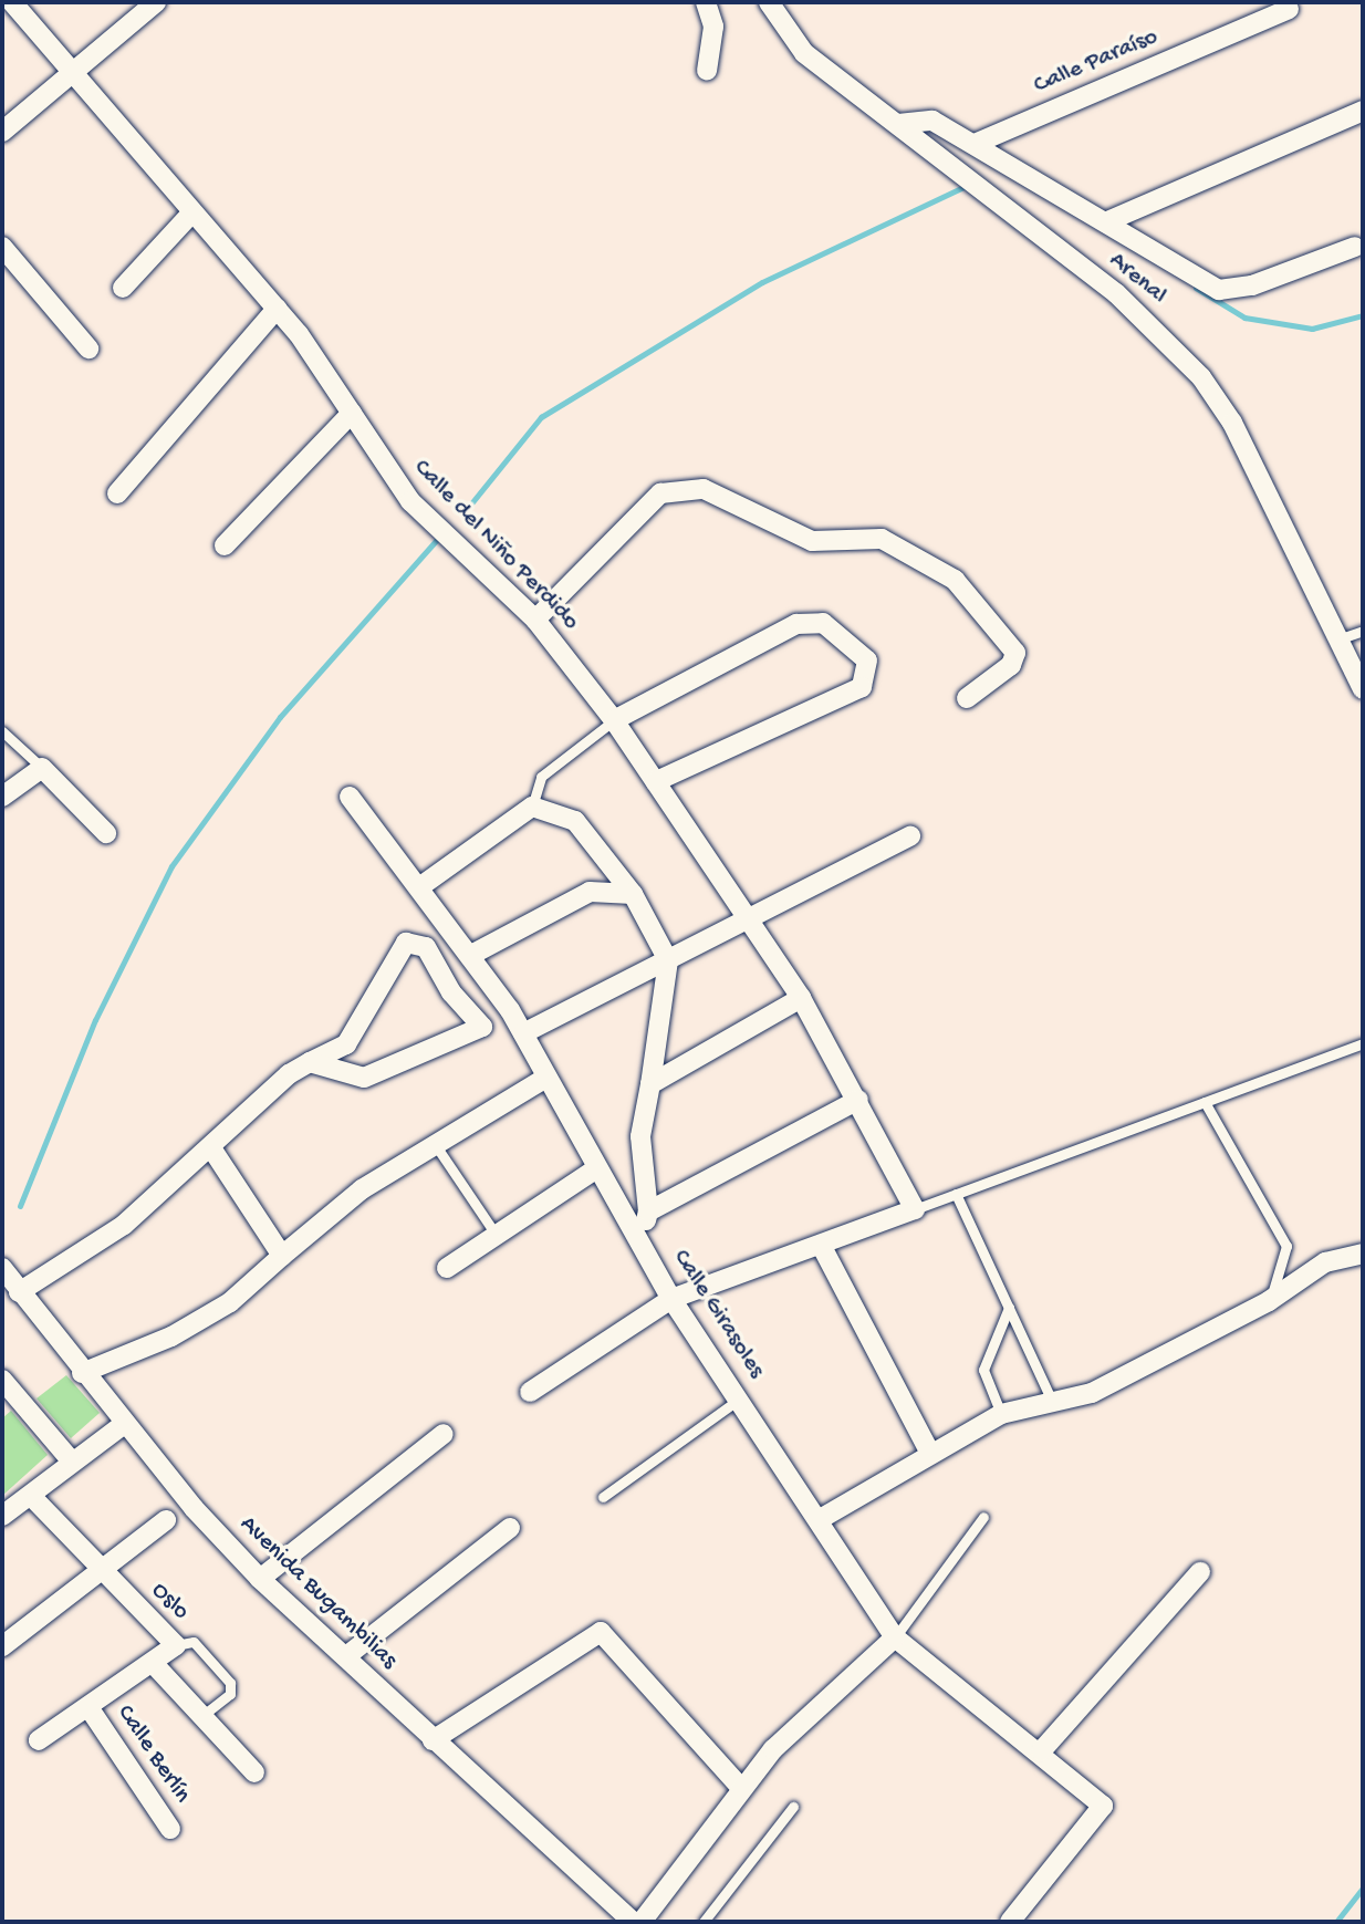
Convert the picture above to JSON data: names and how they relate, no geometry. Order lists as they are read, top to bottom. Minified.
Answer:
{"streets":{"street":["Calle Paraíso","Arenal","Calle del Niño Perdido","Calle Girasoles","Avenida Bugambilias","Oslo","Calle Berlín"]},"crossings":[["Oslo","Calle Berlín"]]}
